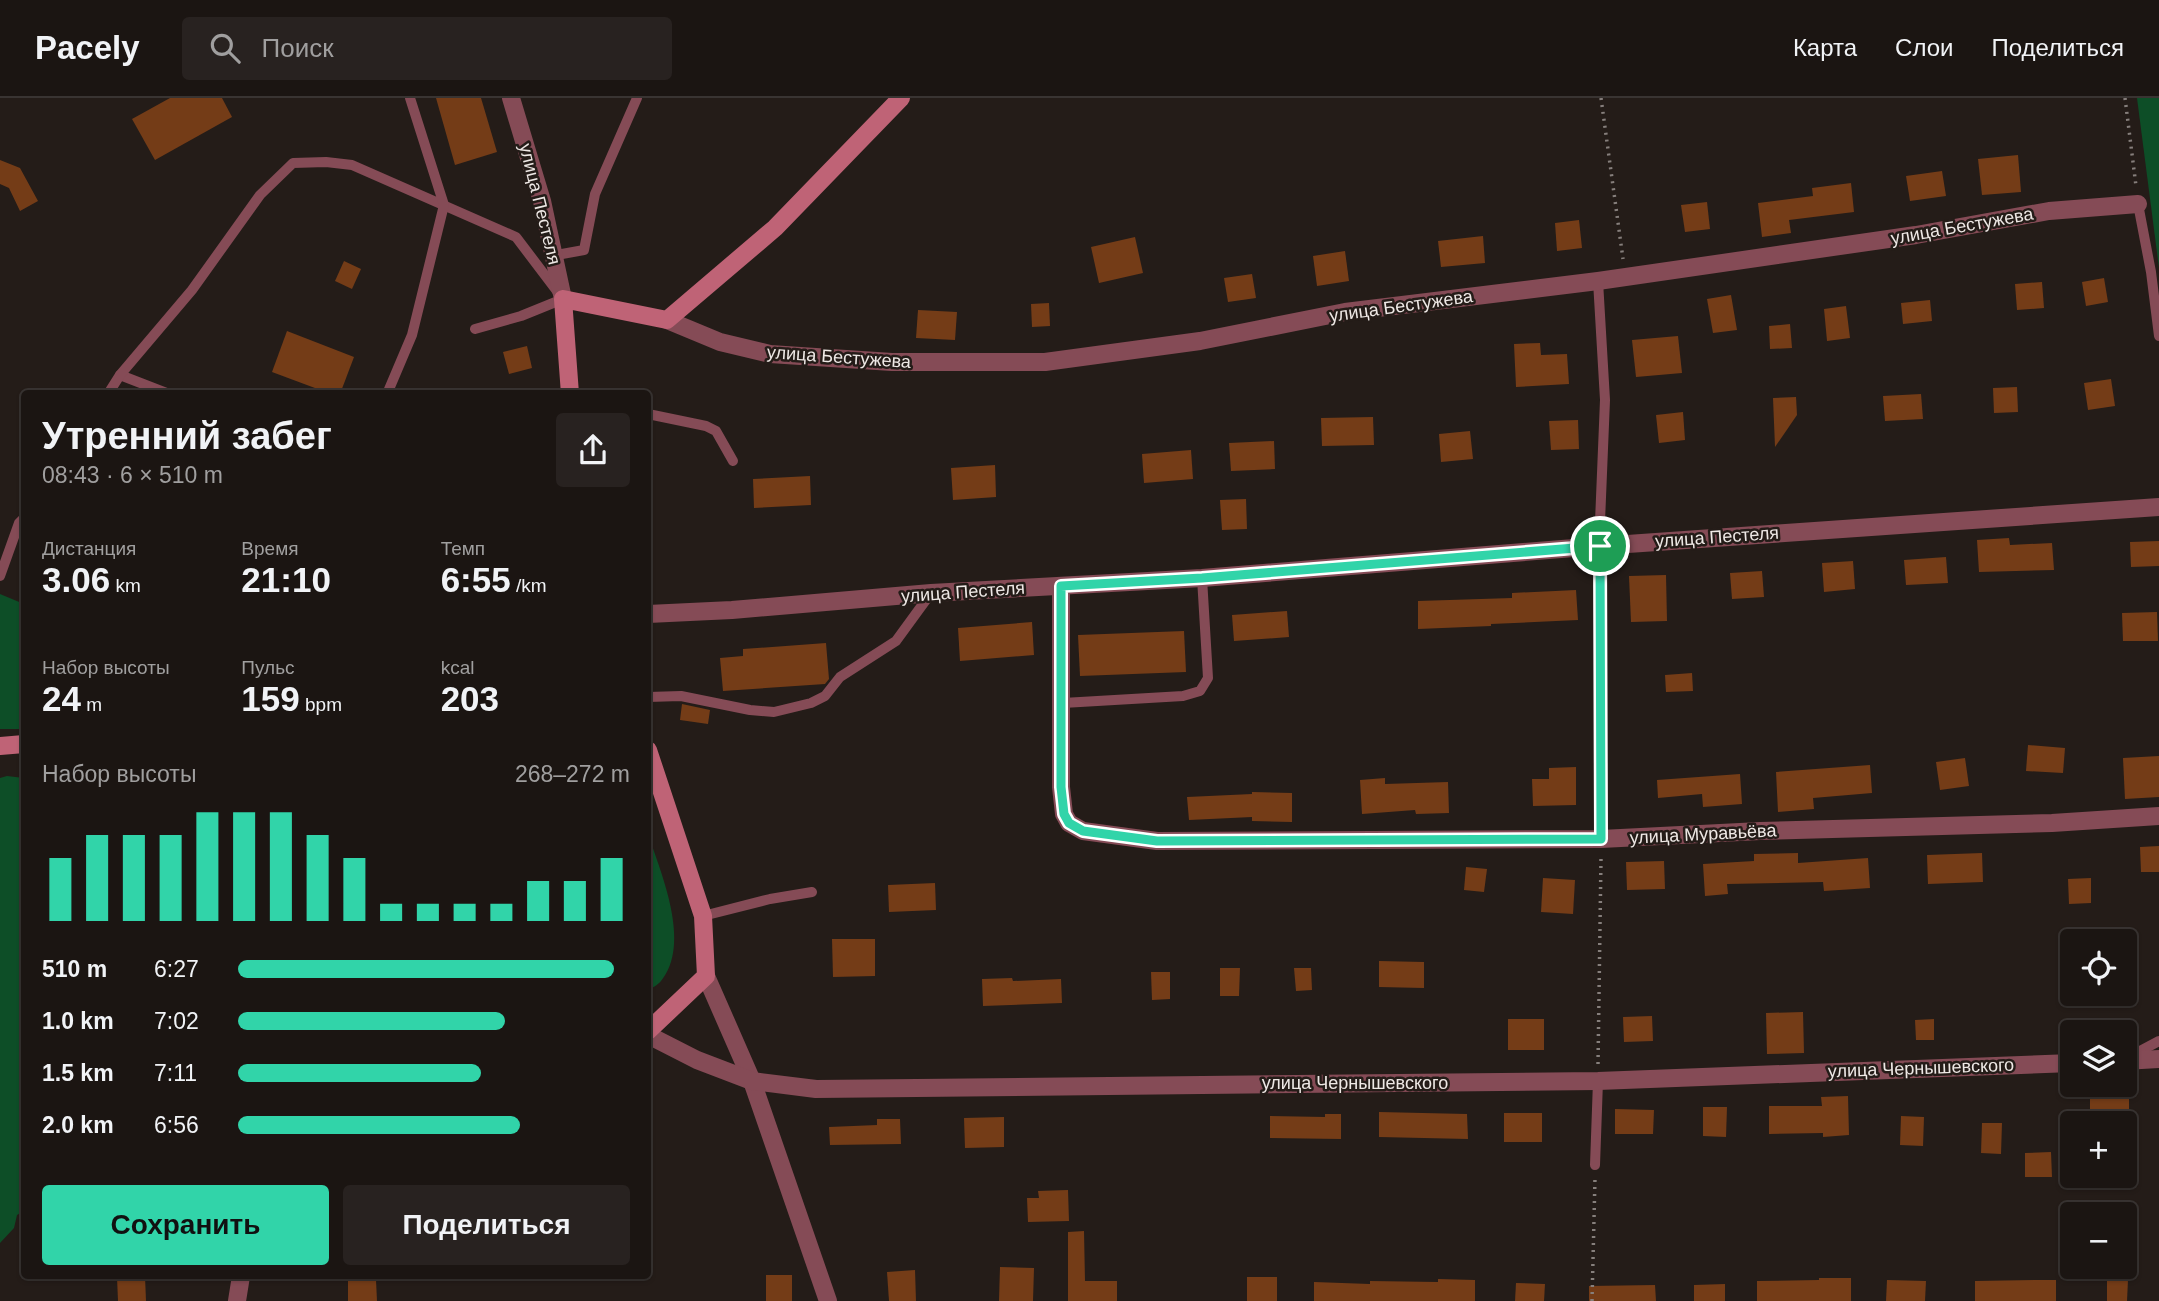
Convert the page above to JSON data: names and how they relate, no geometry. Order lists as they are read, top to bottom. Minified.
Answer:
{"streets":{"main road":["улица Пестеля"],"street":["улица Бестужева","улица Муравьёва","улица Чернышевского"]},"crossings":[["улица Пестеля","улица Муравьёва"]],"page":{"header":"Pacely","search":"Поиск","nav":["Карта","Слои","Поделиться"],"heading":["Утренний забег","08:43 · 6 × 510 m"],"stats":[["Дистанция","3.06 km"],["Время","21:10"],["Темп","6:55 /km"],["Набор высоты","24 m"],["Пульс","159 bpm"],["kcal","203"]],"chart":["Набор высоты","268–272 m"],"map_buttons":["+","−"],"list":[{"name":"510 m","note":"6:27"},{"name":"1.0 km","note":"7:02"},{"name":"1.5 km","note":"7:11"},{"name":"2.0 km","note":"6:56"}],"buttons":["Сохранить","Поделиться"]}}
